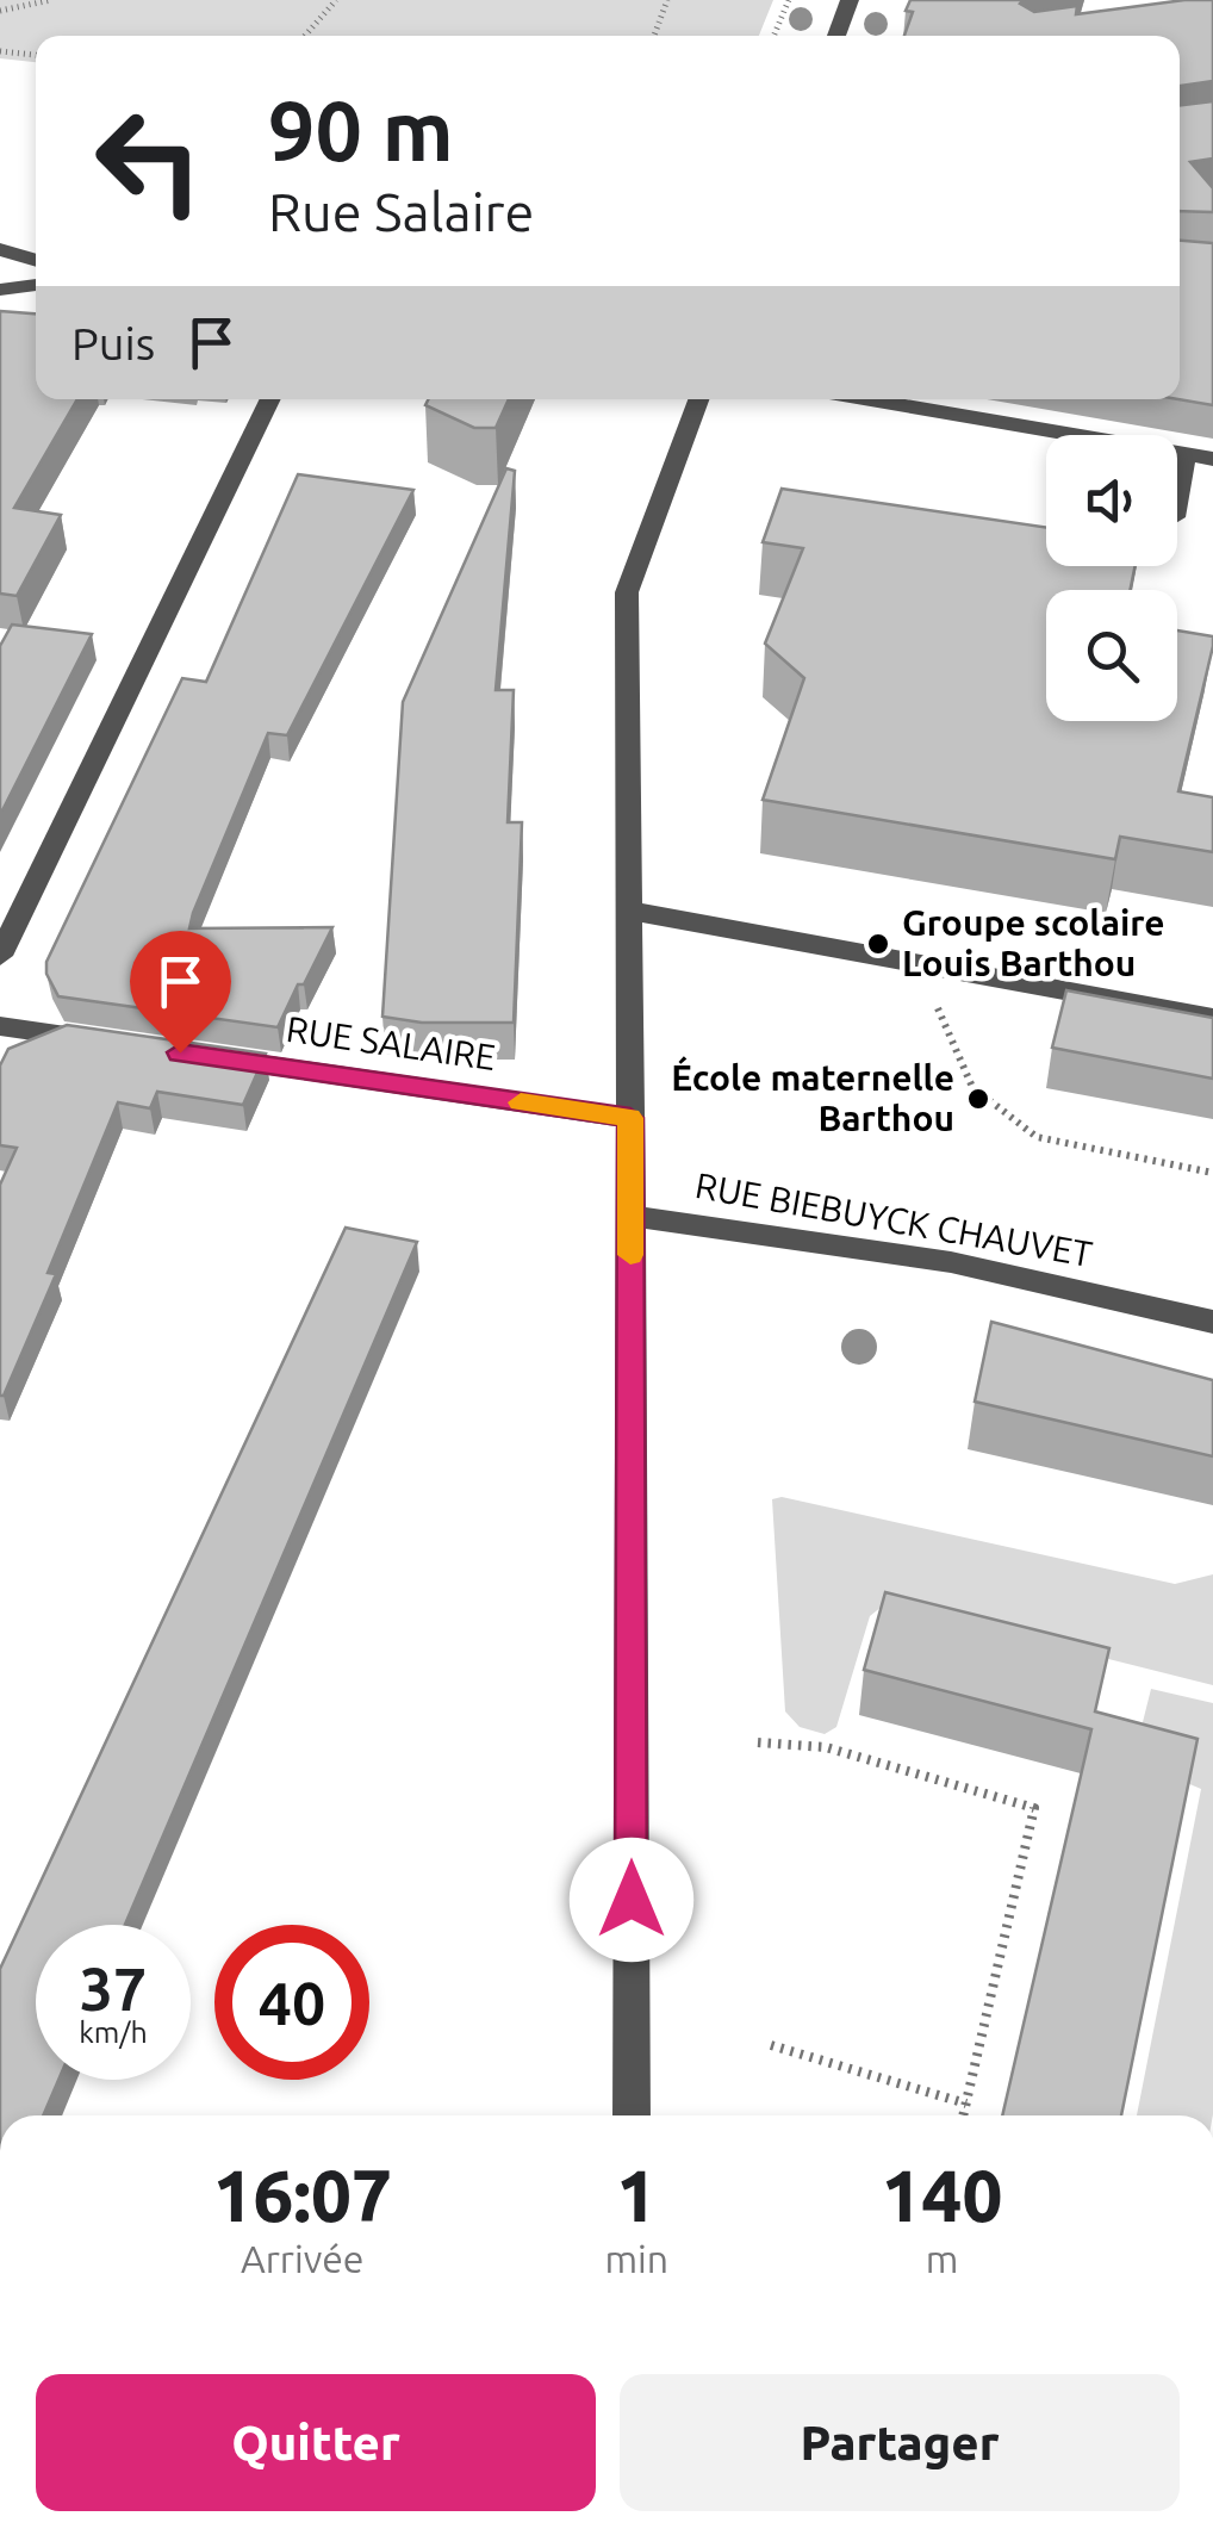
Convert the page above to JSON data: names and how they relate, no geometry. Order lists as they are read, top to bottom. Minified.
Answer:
{"streets":{"street":["RUE SALAIRE","RUE BIEBUYCK CHAUVET"]},"places":["Groupe scolaire Louis Barthou","École maternelle Barthou"],"page":{"turn":["90 m","Rue Salaire"],"then":"Puis","speed":"37 km/h","limit":"40","eta":["16:07","Arrivée","1","min","140","m"],"buttons":["Quitter","Partager"]}}
